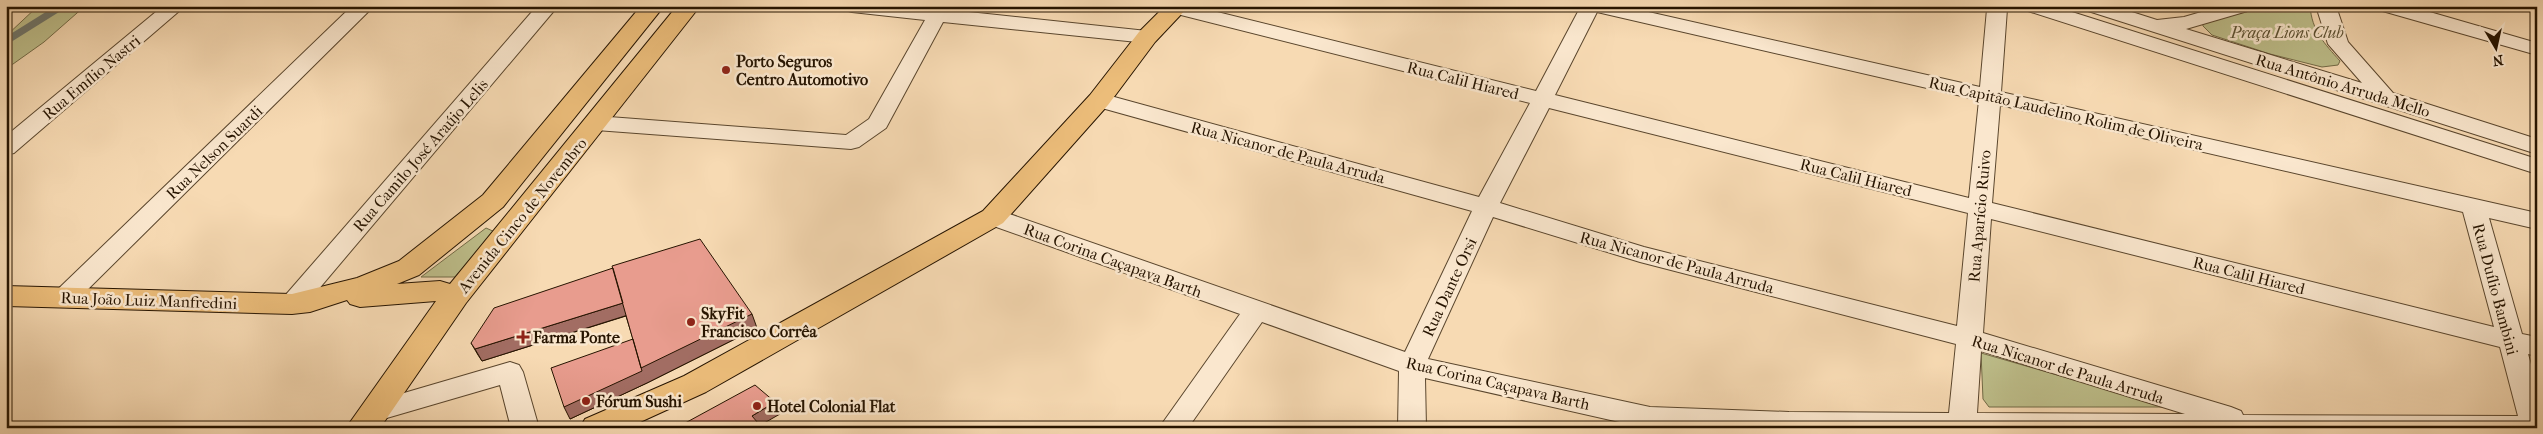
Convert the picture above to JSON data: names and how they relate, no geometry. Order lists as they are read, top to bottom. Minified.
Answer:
{"streets":{"main road":["Avenida Cinco de Novembro","Rua João Luiz Manfredini"],"street":["Rua Emílio Nastri","Rua Calil Hiared","Rua Antônio Arruda Mello","Rua Capitão Laudelino Rolim de Oliveira","Rua Nelson Suardi","Rua Nicanor de Paula Arruda","Rua Camilo José Araújo Lelis","Rua Aparício Ruivo","Rua Corina Caçapava Barth","Rua Dante Orsi","Rua Duílio Bambini"]},"crossings":[["Rua Calil Hiared","Rua Aparício Ruivo"],["Rua Calil Hiared","Rua Dante Orsi"],["Rua Calil Hiared","Rua Duílio Bambini"],["Rua Capitão Laudelino Rolim de Oliveira","Rua Aparício Ruivo"],["Rua Capitão Laudelino Rolim de Oliveira","Rua Duílio Bambini"],["Rua Nelson Suardi","Rua João Luiz Manfredini"],["Rua Nicanor de Paula Arruda","Rua Aparício Ruivo"],["Rua Nicanor de Paula Arruda","Rua Corina Caçapava Barth"],["Rua Nicanor de Paula Arruda","Rua Dante Orsi"],["Rua Camilo José Araújo Lelis","Avenida Cinco de Novembro"],["Rua Camilo José Araújo Lelis","Rua João Luiz Manfredini"],["Avenida Cinco de Novembro","Rua João Luiz Manfredini"],["Rua Aparício Ruivo","Rua Corina Caçapava Barth"],["Rua Corina Caçapava Barth","Rua Dante Orsi"],["Rua Corina Caçapava Barth","Rua Duílio Bambini"]],"parks":["Praça Lions Club"],"places":{"other":["Porto Seguros Centro Automotivo","SkyFit Francisco Corrêa","Fórum Sushi","Hotel Colonial Flat"],"health":["Farma Ponte"]},"north":"bottom"}
